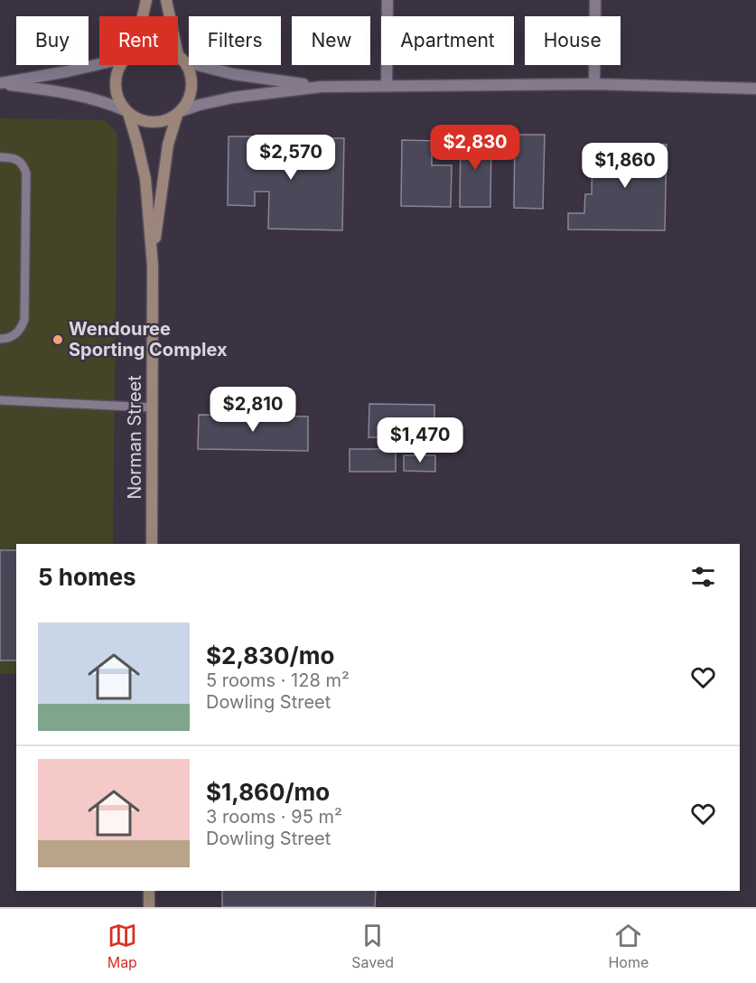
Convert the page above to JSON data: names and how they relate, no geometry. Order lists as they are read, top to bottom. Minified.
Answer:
{"streets":{"main road":["Norman Street"]},"places":["Wendouree Sporting Complex"],"page":{"chip":["Buy","Rent","Filters","New","Apartment","House"],"price":["$2,830","$2,570","$1,860","$2,810","$1,470"],"heading":"5 homes","list":[{"name":"$2,830/mo","note":"5 rooms · 128 m² · Dowling Street"},{"name":"$1,860/mo","note":"3 rooms · 95 m² · Dowling Street"}],"tabs":["Map","Saved","Home"]}}
